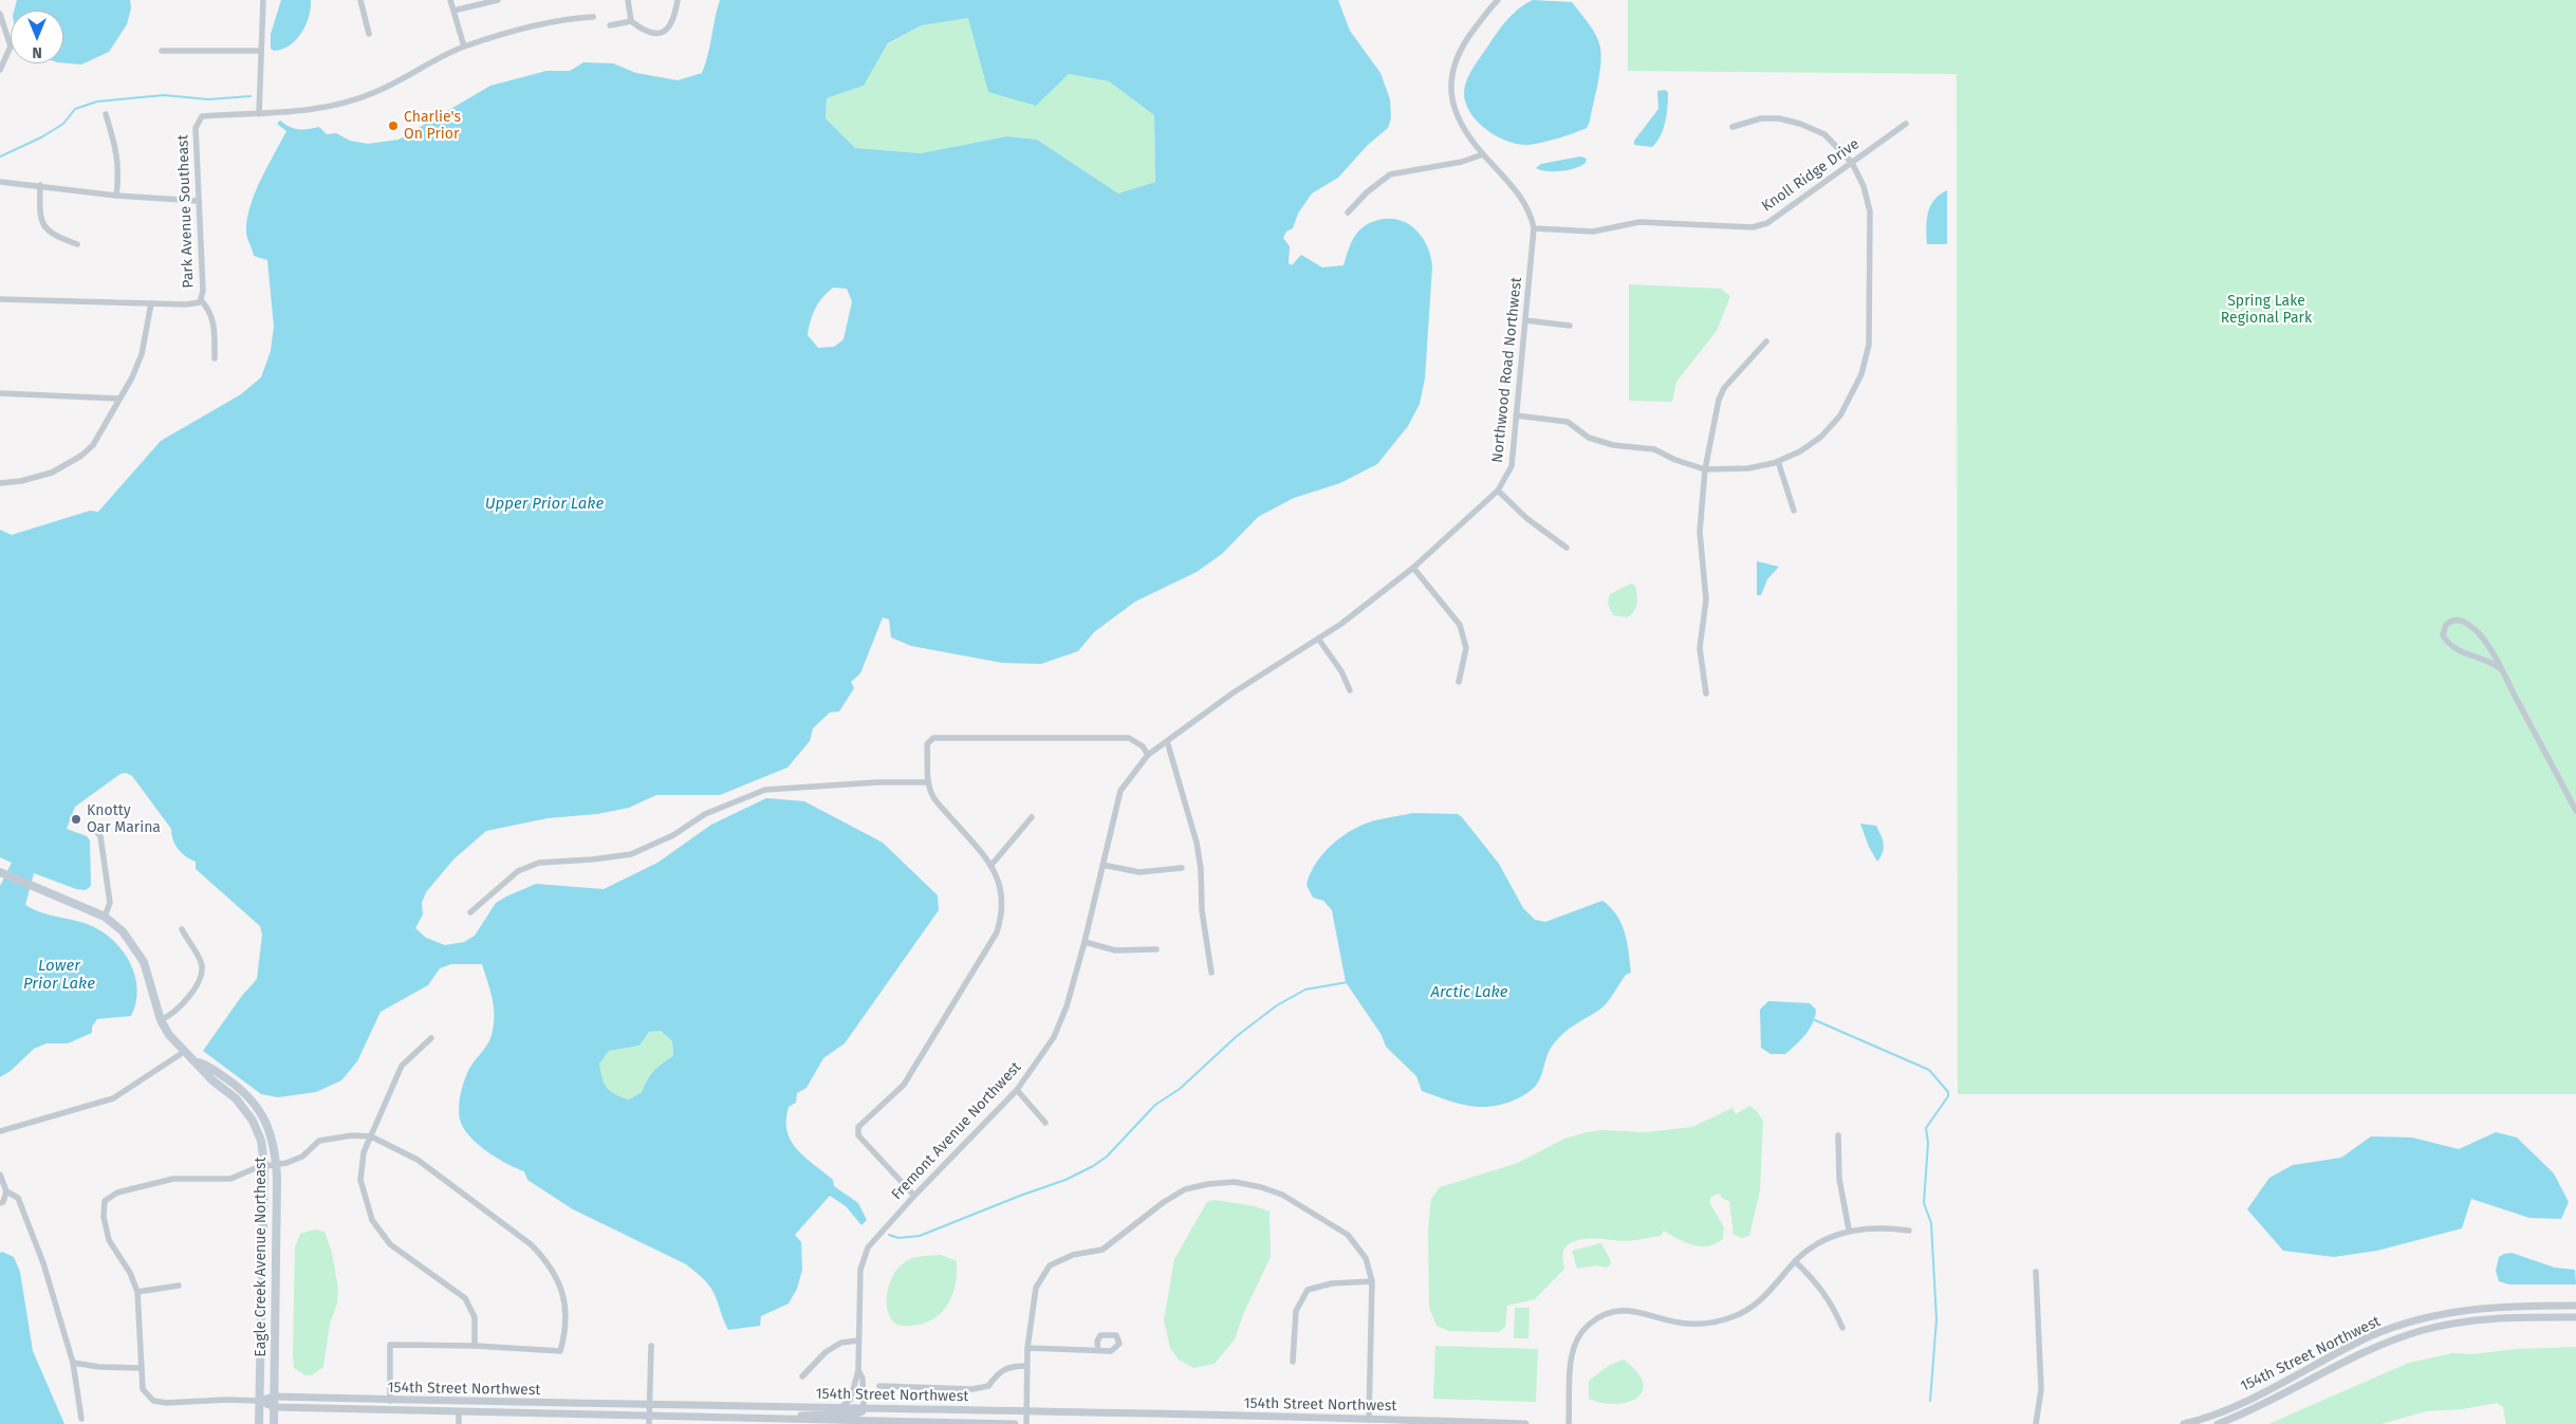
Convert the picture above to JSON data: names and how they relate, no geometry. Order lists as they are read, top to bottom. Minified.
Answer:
{"streets":{"main road":["Eagle Creek Avenue Northeast"],"street":["Knoll Ridge Drive","Park Avenue Southeast","Northwood Road Northwest","Fremont Avenue Northwest","154th Street Northwest"]},"crossings":[["Knoll Ridge Drive","Northwood Road Northwest"],["Northwood Road Northwest","Fremont Avenue Northwest"],["Fremont Avenue Northwest","154th Street Northwest"],["Eagle Creek Avenue Northeast","154th Street Northwest"]],"water":["Upper Prior Lake","Lower Prior Lake","Arctic Lake"],"parks":["Spring Lake Regional Park"],"places":["Charlie's On Prior","Knotty Oar Marina"],"north":"bottom"}
